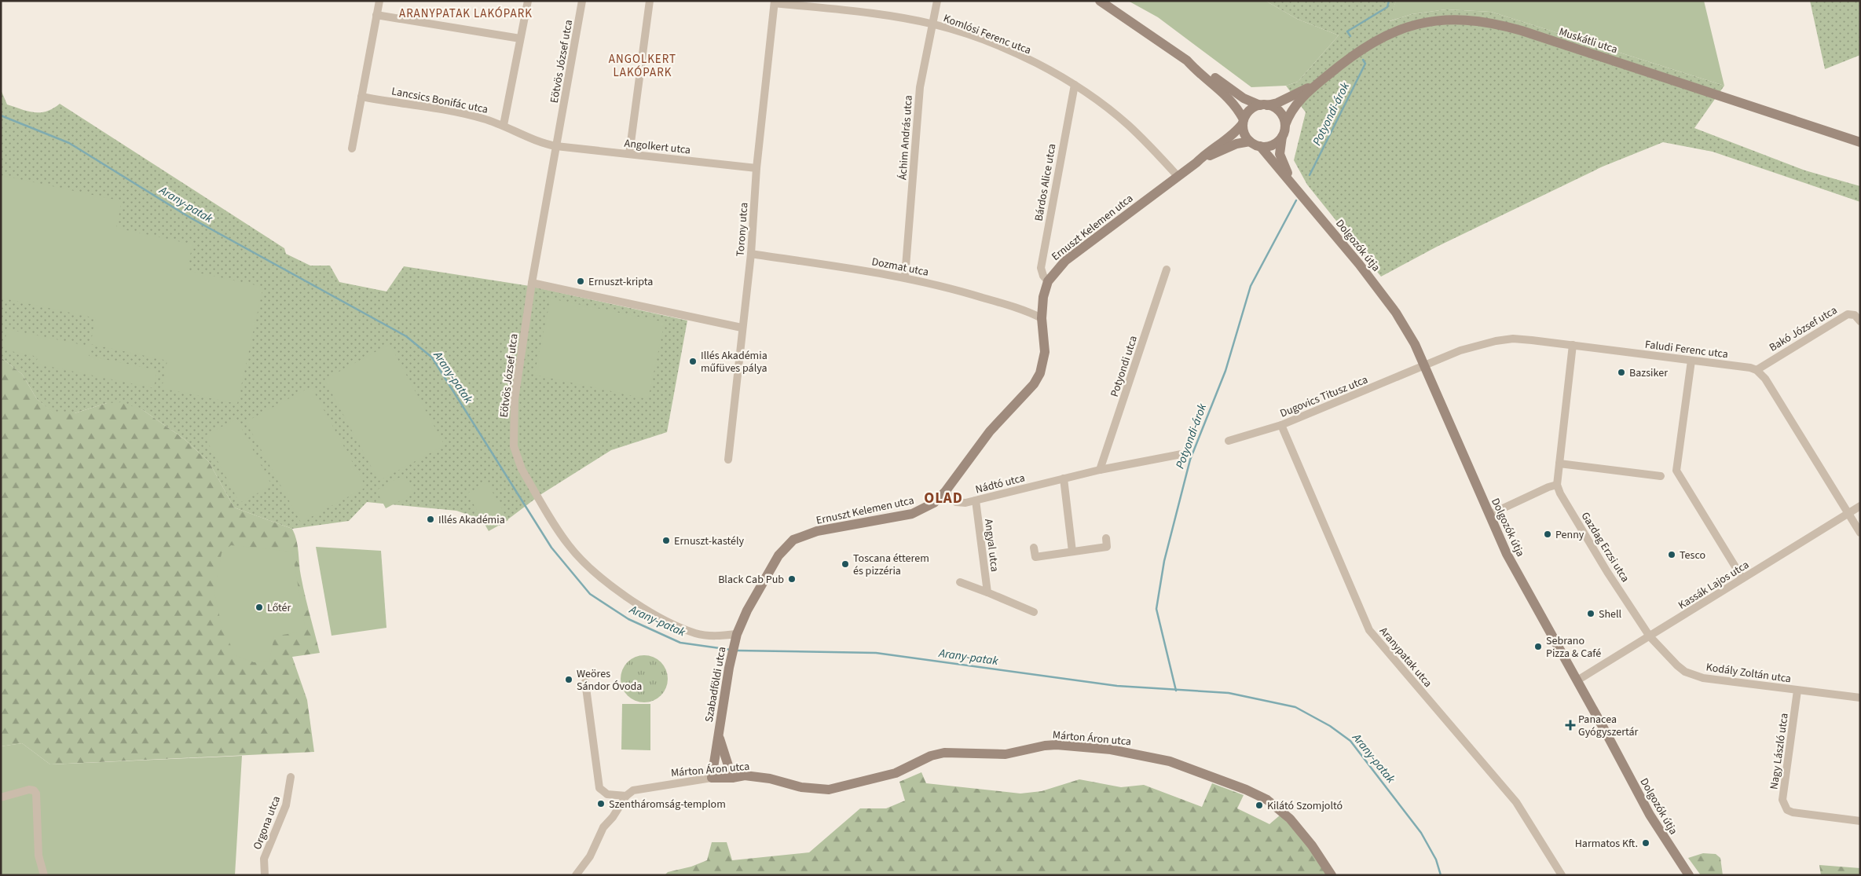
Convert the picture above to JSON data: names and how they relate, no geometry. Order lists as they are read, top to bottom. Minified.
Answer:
{"streets":{"main road":["Muskátli utca","Ernuszt Kelemen utca","Dolgozók útja","Szabadföldi utca","Márton Áron utca"],"street":["Komlósi Ferenc utca","Eötvös József utca","Lancsics Bonifác utca","Áchim András utca","Angolkert utca","Bárdos Alice utca","Torony utca","Dozmat utca","Bakó József utca","Faludi Ferenc utca","Potyondi utca","Dugovics Titusz utca","Nádtó utca","Angyal utca","Gazdag Erzsi utca","Kassák Lajos utca","Aranypatak utca","Kodály Zoltán utca","Nagy László utca","Orgona utca"]},"crossings":[["Komlósi Ferenc utca","Áchim András utca"],["Komlósi Ferenc utca","Bárdos Alice utca"],["Komlósi Ferenc utca","Ernuszt Kelemen utca"],["Komlósi Ferenc utca","Torony utca"],["Muskátli utca","Ernuszt Kelemen utca"],["Muskátli utca","Dolgozók útja"],["Eötvös József utca","Lancsics Bonifác utca"],["Eötvös József utca","Angolkert utca"],["Eötvös József utca","Ernuszt Kelemen utca"],["Eötvös József utca","Szabadföldi utca"],["Lancsics Bonifác utca","Angolkert utca"],["Áchim András utca","Dozmat utca"],["Angolkert utca","Torony utca"],["Bárdos Alice utca","Ernuszt Kelemen utca"],["Ernuszt Kelemen utca","Dolgozók útja"],["Ernuszt Kelemen utca","Dozmat utca"],["Ernuszt Kelemen utca","Nádtó utca"],["Ernuszt Kelemen utca","Szabadföldi utca"],["Torony utca","Dozmat utca"],["Dolgozók útja","Faludi Ferenc utca"],["Dolgozók útja","Dugovics Titusz utca"],["Dolgozók útja","Kassák Lajos utca"],["Bakó József utca","Faludi Ferenc utca"],["Faludi Ferenc utca","Dugovics Titusz utca"],["Potyondi utca","Nádtó utca"],["Dugovics Titusz utca","Aranypatak utca"],["Nádtó utca","Angyal utca"],["Gazdag Erzsi utca","Kassák Lajos utca"],["Gazdag Erzsi utca","Kodály Zoltán utca"],["Kassák Lajos utca","Kodály Zoltán utca"],["Kodály Zoltán utca","Nagy László utca"],["Szabadföldi utca","Márton Áron utca"]],"districts":["ARANYPATAK LAKÓPARK","ANGOLKERT LAKÓPARK","OLAD"],"water":["Potyondi-árok","Arany-patak"],"places":{"other":["Ernuszt-kripta","Illés Akadémia műfüves pálya","Bazsiker","Illés Akadémia","Penny","Ernuszt-kastély","Tesco","Toscana étterem és pizzéria","Black Cab Pub","Lőtér","Shell","Sebrano Pizza & Café","Weöres Sándor Óvoda","Szentháromság-templom","Kilátó Szomjoltó","Harmatos Kft."],"health":["Panacea Gyógyszertár"]}}
